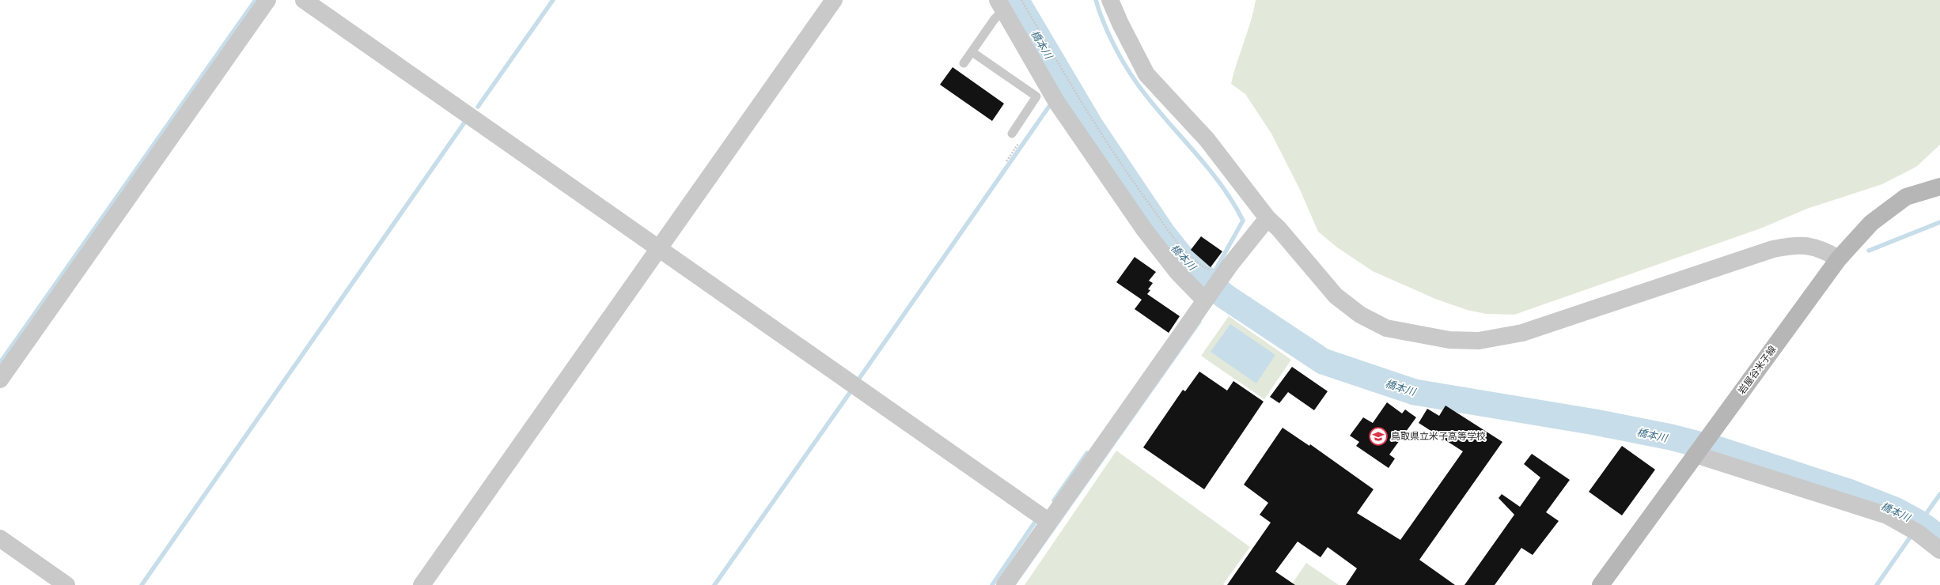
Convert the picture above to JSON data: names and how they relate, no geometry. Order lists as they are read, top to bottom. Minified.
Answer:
{"streets":{"main road":["岩屋谷米子線"]},"water":["橋本川"],"places":{"school or university":["鳥取県立米子高等学校"]}}
